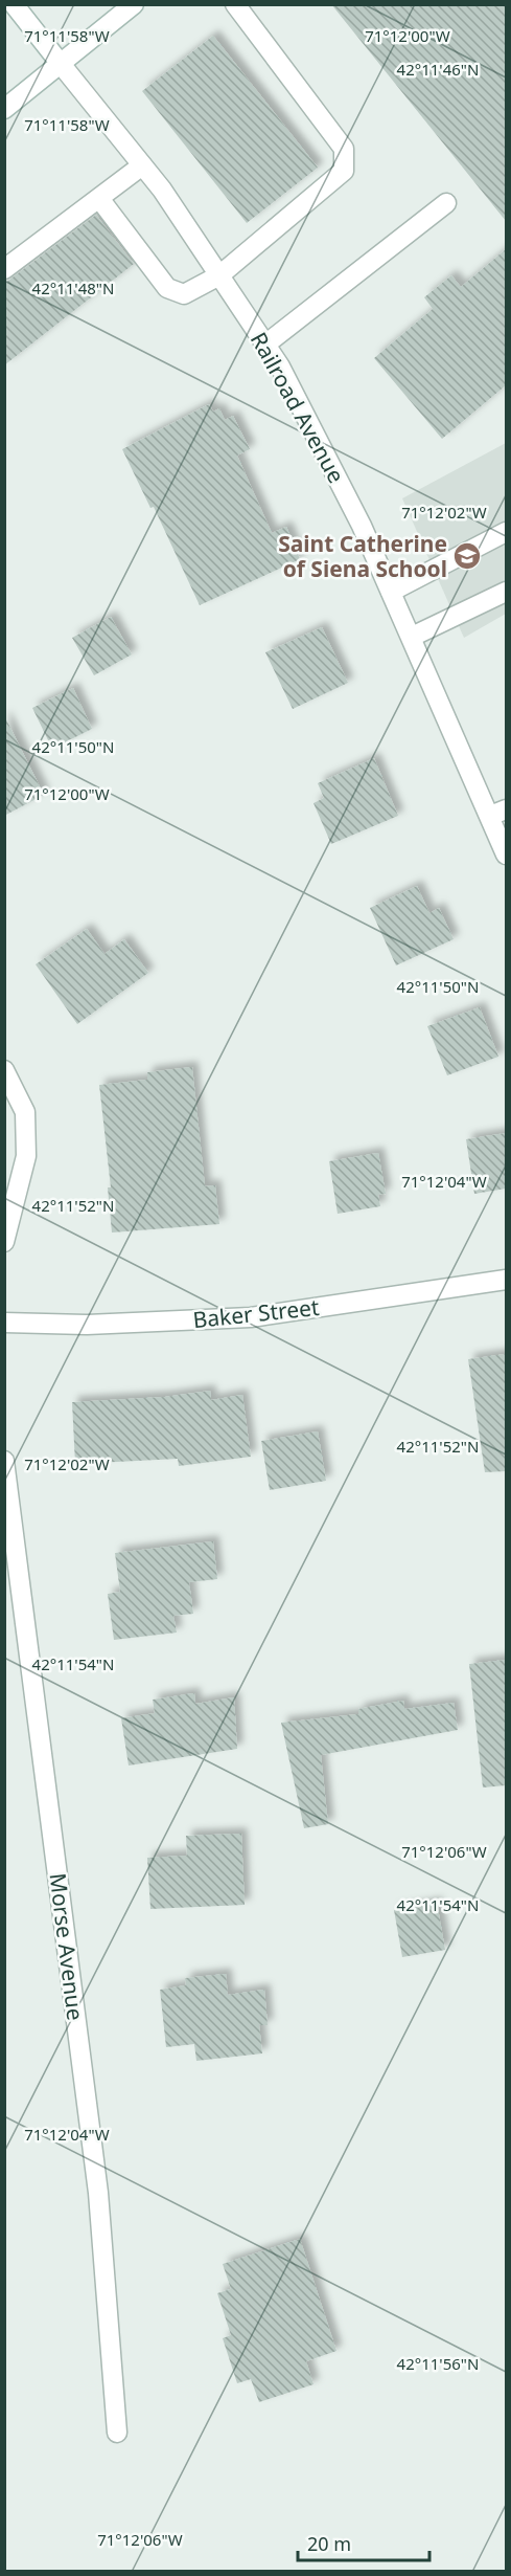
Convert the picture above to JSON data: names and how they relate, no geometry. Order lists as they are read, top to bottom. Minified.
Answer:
{"streets":{"street":["Railroad Avenue","Baker Street","Morse Avenue"]},"places":{"school or university":["Saint Catherine of Siena School"]},"scale_bar":"20 m","coordinates":["71°11'58\"W","71°12'00\"W","42°11'46\"N","42°11'48\"N","71°12'02\"W","42°11'50\"N","71°12'04\"W","42°11'52\"N","42°11'54\"N","71°12'06\"W","42°11'56\"N"]}
